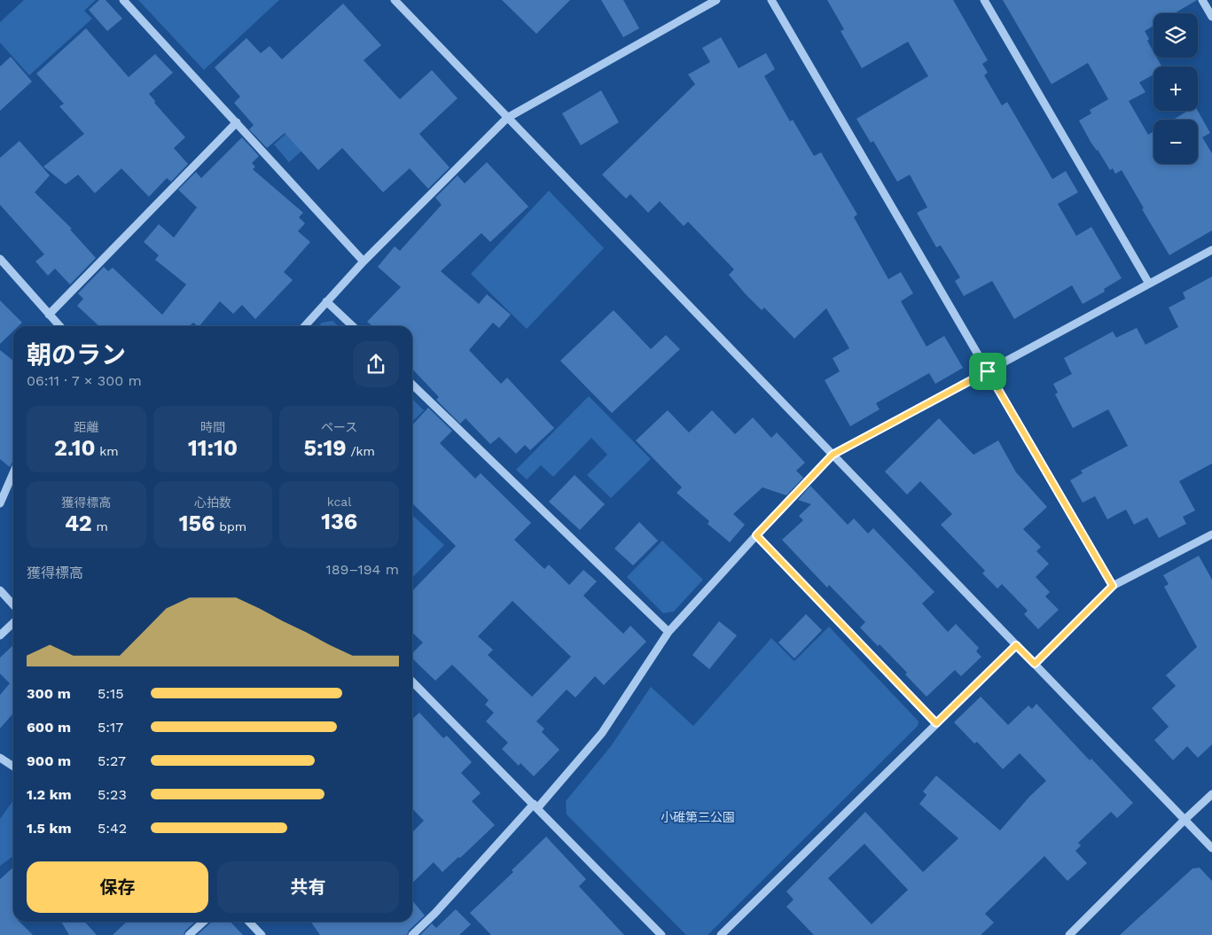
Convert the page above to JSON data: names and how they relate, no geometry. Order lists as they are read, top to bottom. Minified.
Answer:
{"parks":["小碓第三公園"],"page":{"map_buttons":["+","−"],"heading":["朝のラン","06:11 · 7 × 300 m"],"stats":[["距離","2.10 km"],["時間","11:10"],["ペース","5:19 /km"],["獲得標高","42 m"],["心拍数","156 bpm"],["kcal","136"]],"chart":["獲得標高","189–194 m"],"list":[{"name":"300 m","note":"5:15"},{"name":"600 m","note":"5:17"},{"name":"900 m","note":"5:27"},{"name":"1.2 km","note":"5:23"},{"name":"1.5 km","note":"5:42"}],"buttons":["保存","共有"]}}
